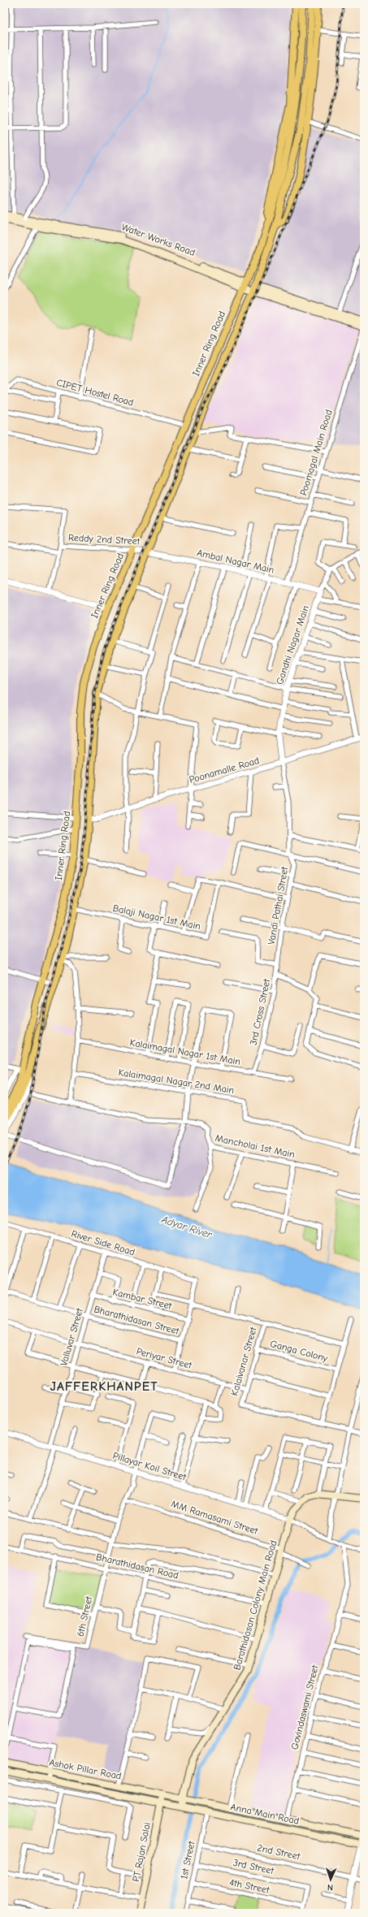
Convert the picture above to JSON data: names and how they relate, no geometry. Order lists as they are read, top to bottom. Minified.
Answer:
{"streets":{"main road":["Water Works Road","Inner Ring Road","Barathidasan Colony Main Road","Ashok Pillar Road","Anna Main Road","PT Rajan Salai"],"street":["CIPET Hostel Road","Poomagal Main Road","Reddy 2nd Street","Ambal Nagar Main","Gandhi Nagar Main","Poonamalle Road","Vandi Pathai Street","Balaji Nagar 1st Main","3rd Cross Street","Kalaimagal Nagar 1st Main","Kalaimagal Nagar 2nd Main","Mancholai 1st Main","River Side Road","Kambar Street","Bharathidasan Street","Valluvar Street","Ganga Colony","Periyar Street","Kalaivanar Street","Pillayar Koil Street","MM Ramasami Street","Bharathidasan Road","6th Street","Govindaswami Street","2nd Street","1st Street","3rd Street","4th Street"]},"crossings":[["Water Works Road","Inner Ring Road"],["Inner Ring Road","CIPET Hostel Road"],["Inner Ring Road","Reddy 2nd Street"],["Inner Ring Road","Ambal Nagar Main"],["Inner Ring Road","Poonamalle Road"],["Inner Ring Road","Balaji Nagar 1st Main"],["Poomagal Main Road","Ambal Nagar Main"],["Reddy 2nd Street","Ambal Nagar Main"],["Ambal Nagar Main","Gandhi Nagar Main"],["Gandhi Nagar Main","Poonamalle Road"],["Gandhi Nagar Main","Vandi Pathai Street"],["Poonamalle Road","Vandi Pathai Street"],["Vandi Pathai Street","3rd Cross Street"],["3rd Cross Street","Kalaimagal Nagar 1st Main"],["River Side Road","Valluvar Street"],["Kambar Street","Valluvar Street"],["Bharathidasan Street","Valluvar Street"],["Valluvar Street","Periyar Street"],["Valluvar Street","Pillayar Koil Street"],["Ganga Colony","Kalaivanar Street"],["Periyar Street","Kalaivanar Street"],["Pillayar Koil Street","Barathidasan Colony Main Road"],["Pillayar Koil Street","6th Street"],["MM Ramasami Street","Barathidasan Colony Main Road"],["MM Ramasami Street","6th Street"],["Bharathidasan Road","Barathidasan Colony Main Road"],["Bharathidasan Road","6th Street"],["Barathidasan Colony Main Road","Anna Main Road"],["Govindaswami Street","Anna Main Road"],["Ashok Pillar Road","Anna Main Road"],["Ashok Pillar Road","PT Rajan Salai"],["Anna Main Road","PT Rajan Salai"],["Anna Main Road","1st Street"],["2nd Street","1st Street"],["1st Street","3rd Street"],["1st Street","4th Street"],["3rd Street","4th Street"]],"districts":["JAFFERKHANPET"],"water":["Adyar River"],"north":"bottom"}
